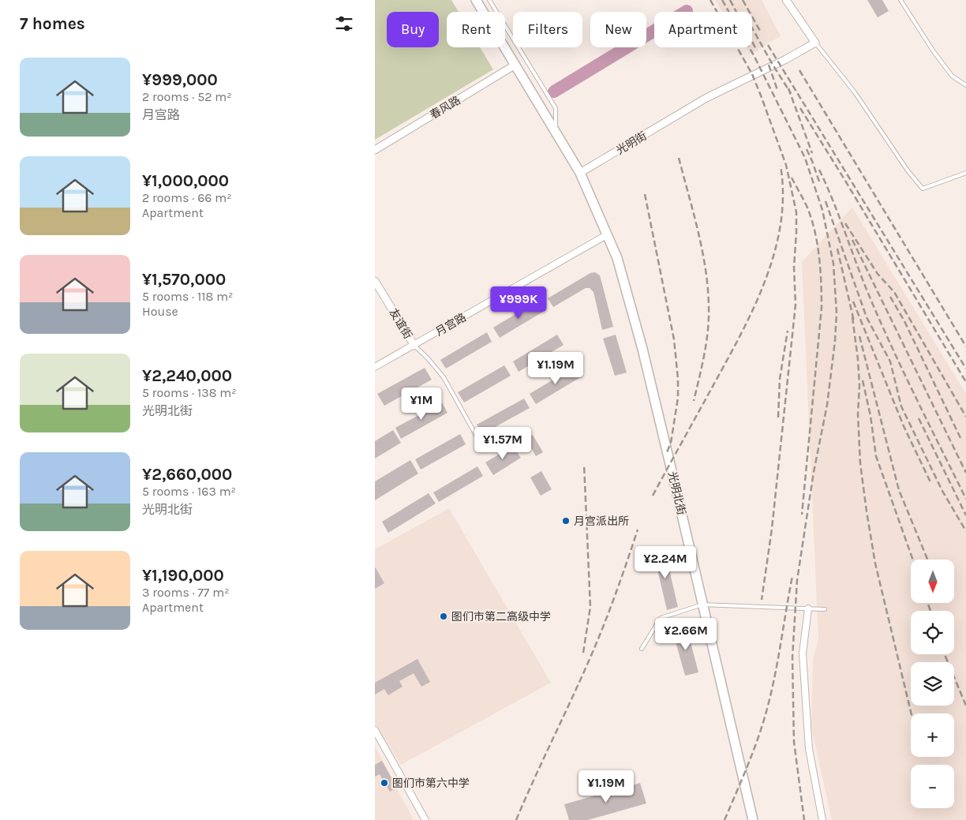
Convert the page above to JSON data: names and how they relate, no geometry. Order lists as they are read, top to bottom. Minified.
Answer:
{"streets":{"main road":["光明北街"],"street":["春风路","光明街","友谊街","月宫路"]},"crossings":[["光明街","光明北街"],["友谊街","月宫路"],["月宫路","光明北街"]],"places":["月宫派出所","图们市第二高级中学","图们市第六中学"],"north":"bottom","page":{"heading":"7 homes","chip":["Buy","Rent","Filters","New","Apartment"],"list":[{"name":"¥999,000","note":"2 rooms · 52 m² · 月宫路"},{"name":"¥1,000,000","note":"2 rooms · 66 m² · Apartment"},{"name":"¥1,570,000","note":"5 rooms · 118 m² · House"},{"name":"¥2,240,000","note":"5 rooms · 138 m² · 光明北街"},{"name":"¥2,660,000","note":"5 rooms · 163 m² · 光明北街"},{"name":"¥1,190,000","note":"3 rooms · 77 m² · Apartment"}],"price":["¥999K","¥1.19M","¥1M","¥1.57M","¥2.24M","¥2.66M","¥1.19M"],"map_buttons":["+","−"]}}
